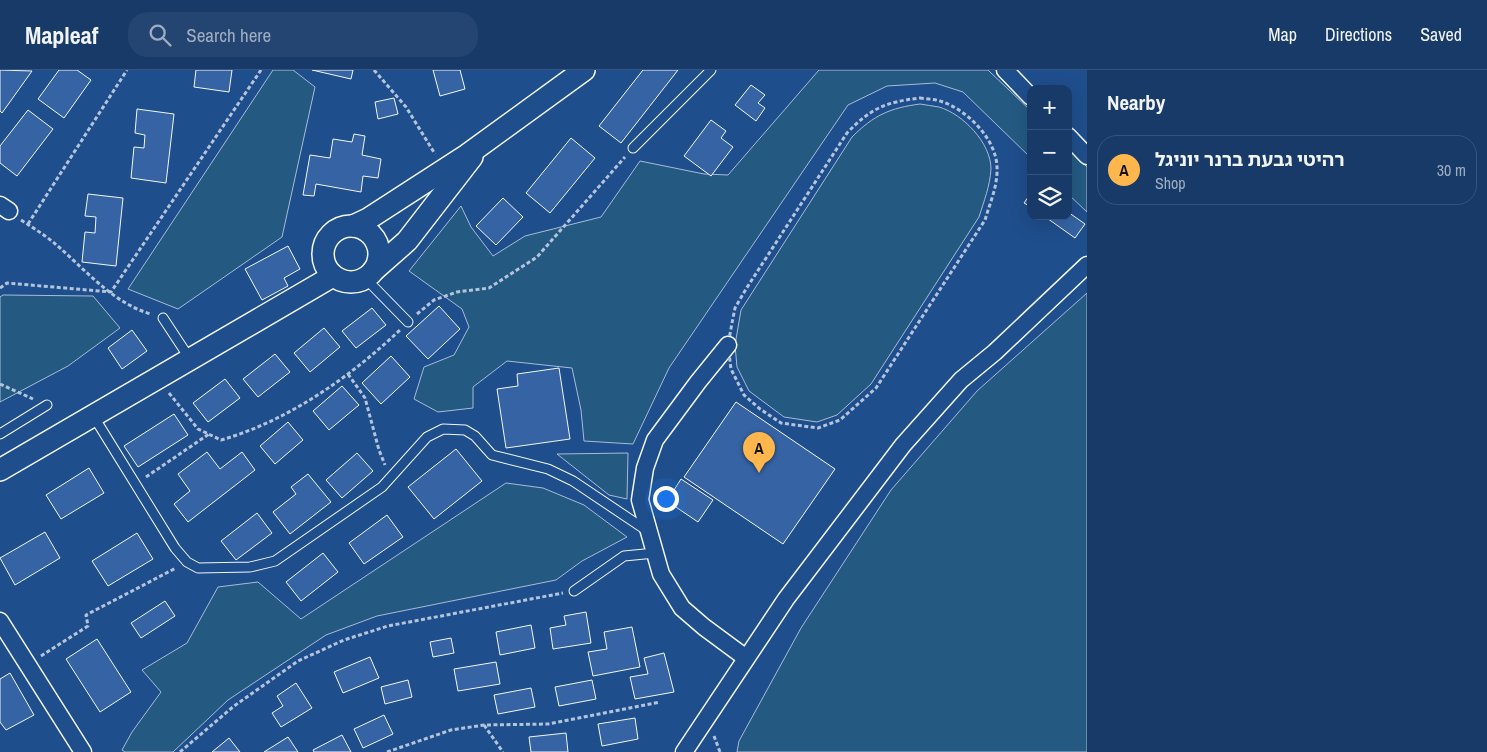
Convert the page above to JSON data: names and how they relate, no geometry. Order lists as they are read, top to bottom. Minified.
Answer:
{"page":{"header":"Mapleaf","search":"Search here","nav":["Map","Directions","Saved"],"heading":"Nearby","map_buttons":["+","−"],"list":[{"mark":"A","name":"רהיטי גבעת ברנר יוניגל","note":"Shop","value":"30 m"}],"pins":"A"}}
